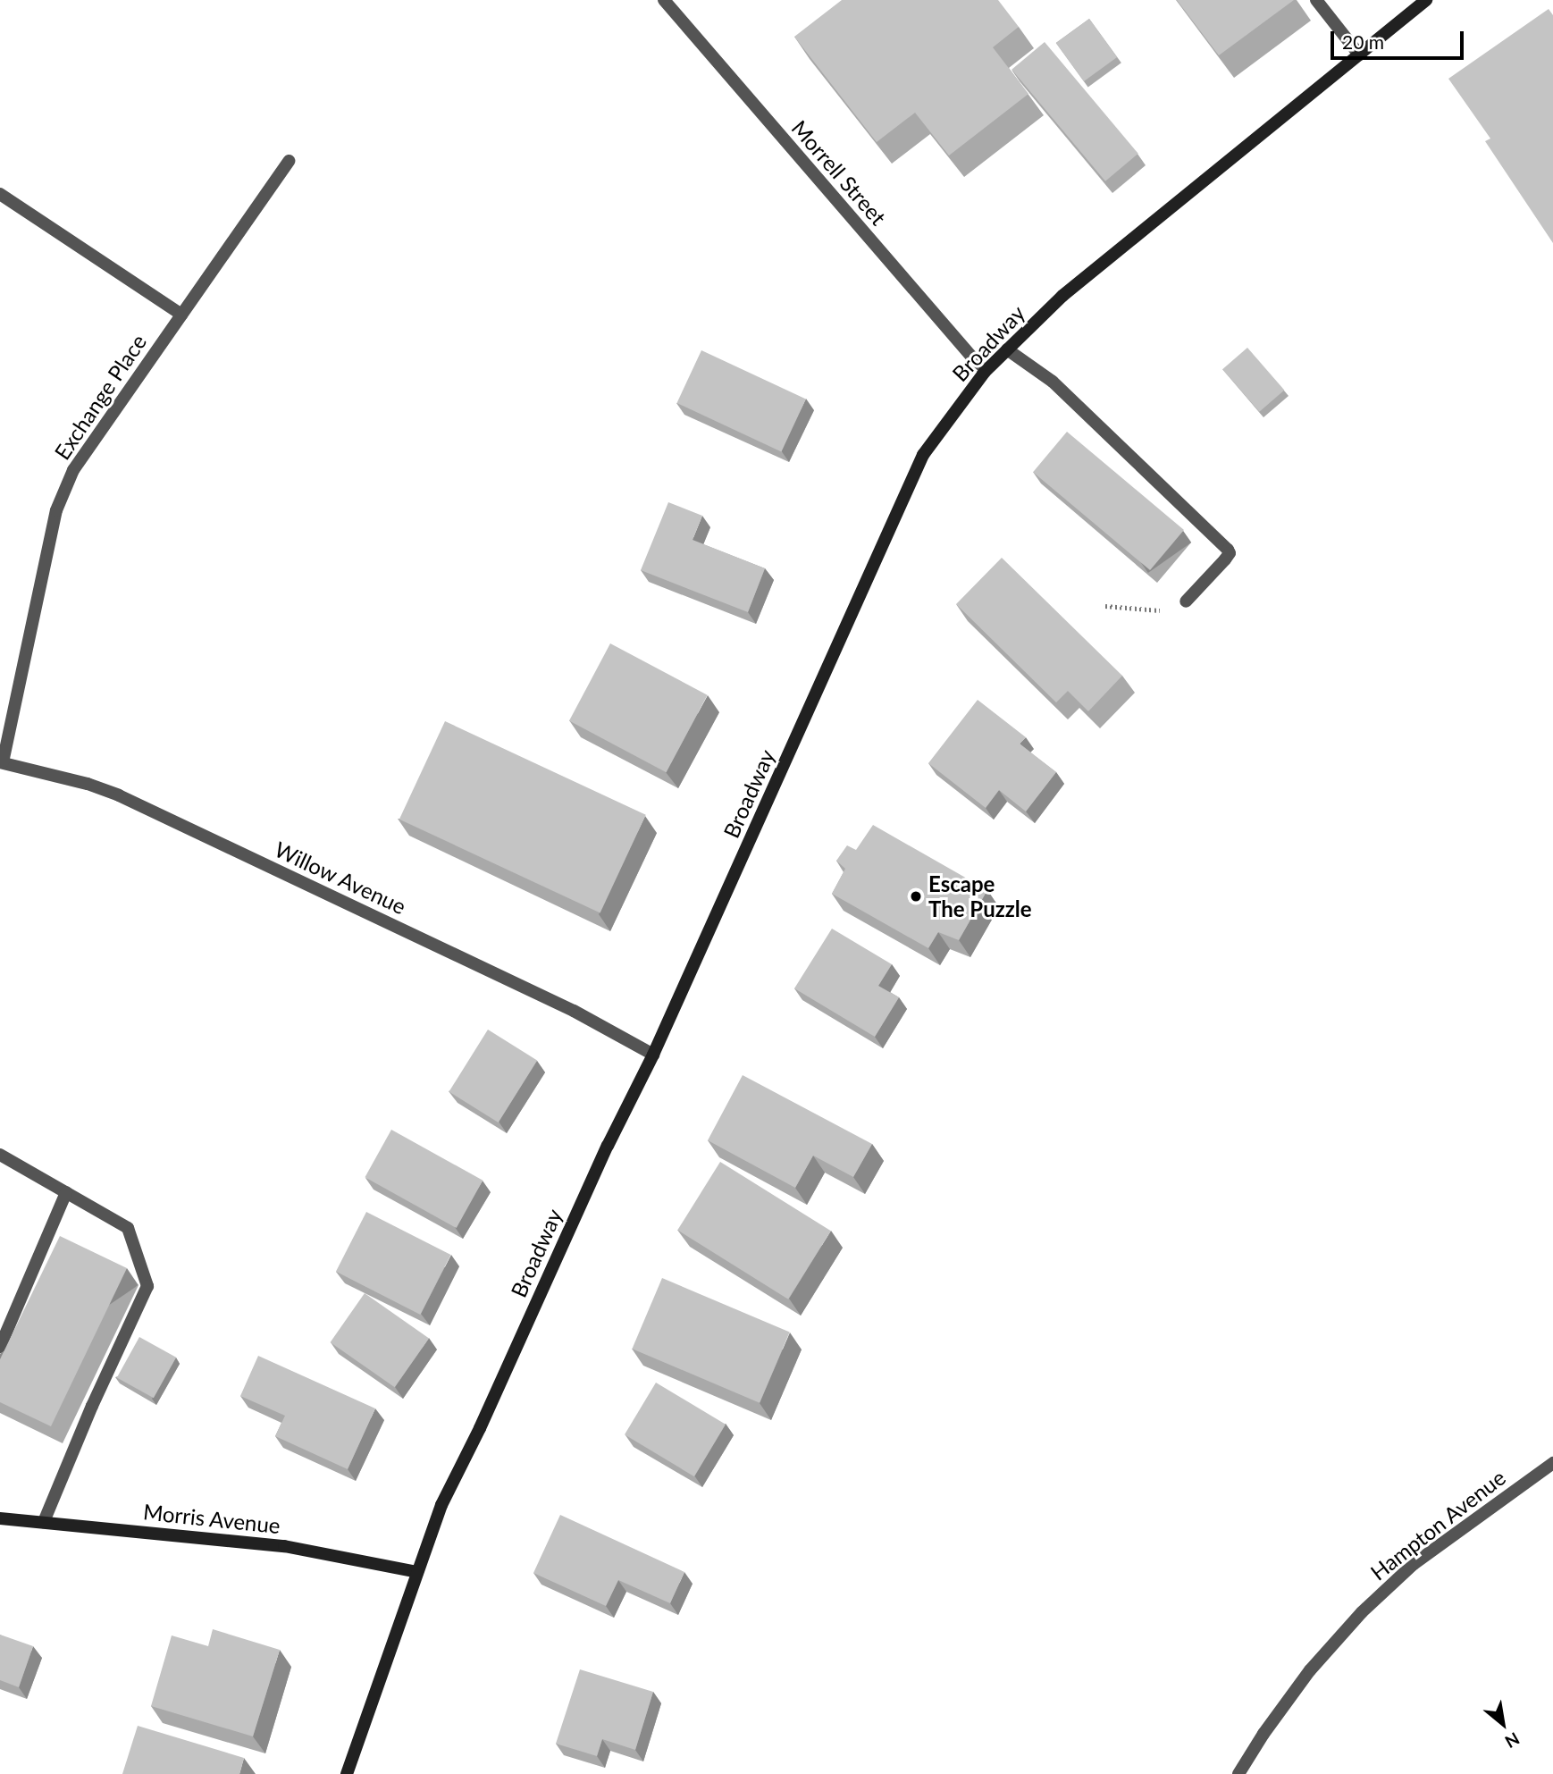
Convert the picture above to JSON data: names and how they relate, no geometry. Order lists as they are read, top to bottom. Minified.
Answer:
{"streets":{"street":["Morrell Street","Broadway","Exchange Place","Willow Avenue","Morris Avenue","Hampton Avenue"]},"crossings":[["Morrell Street","Broadway"],["Broadway","Willow Avenue"],["Broadway","Morris Avenue"],["Exchange Place","Willow Avenue"]],"places":["Escape The Puzzle"],"scale_bar":"20 m","north":"bottom right"}
